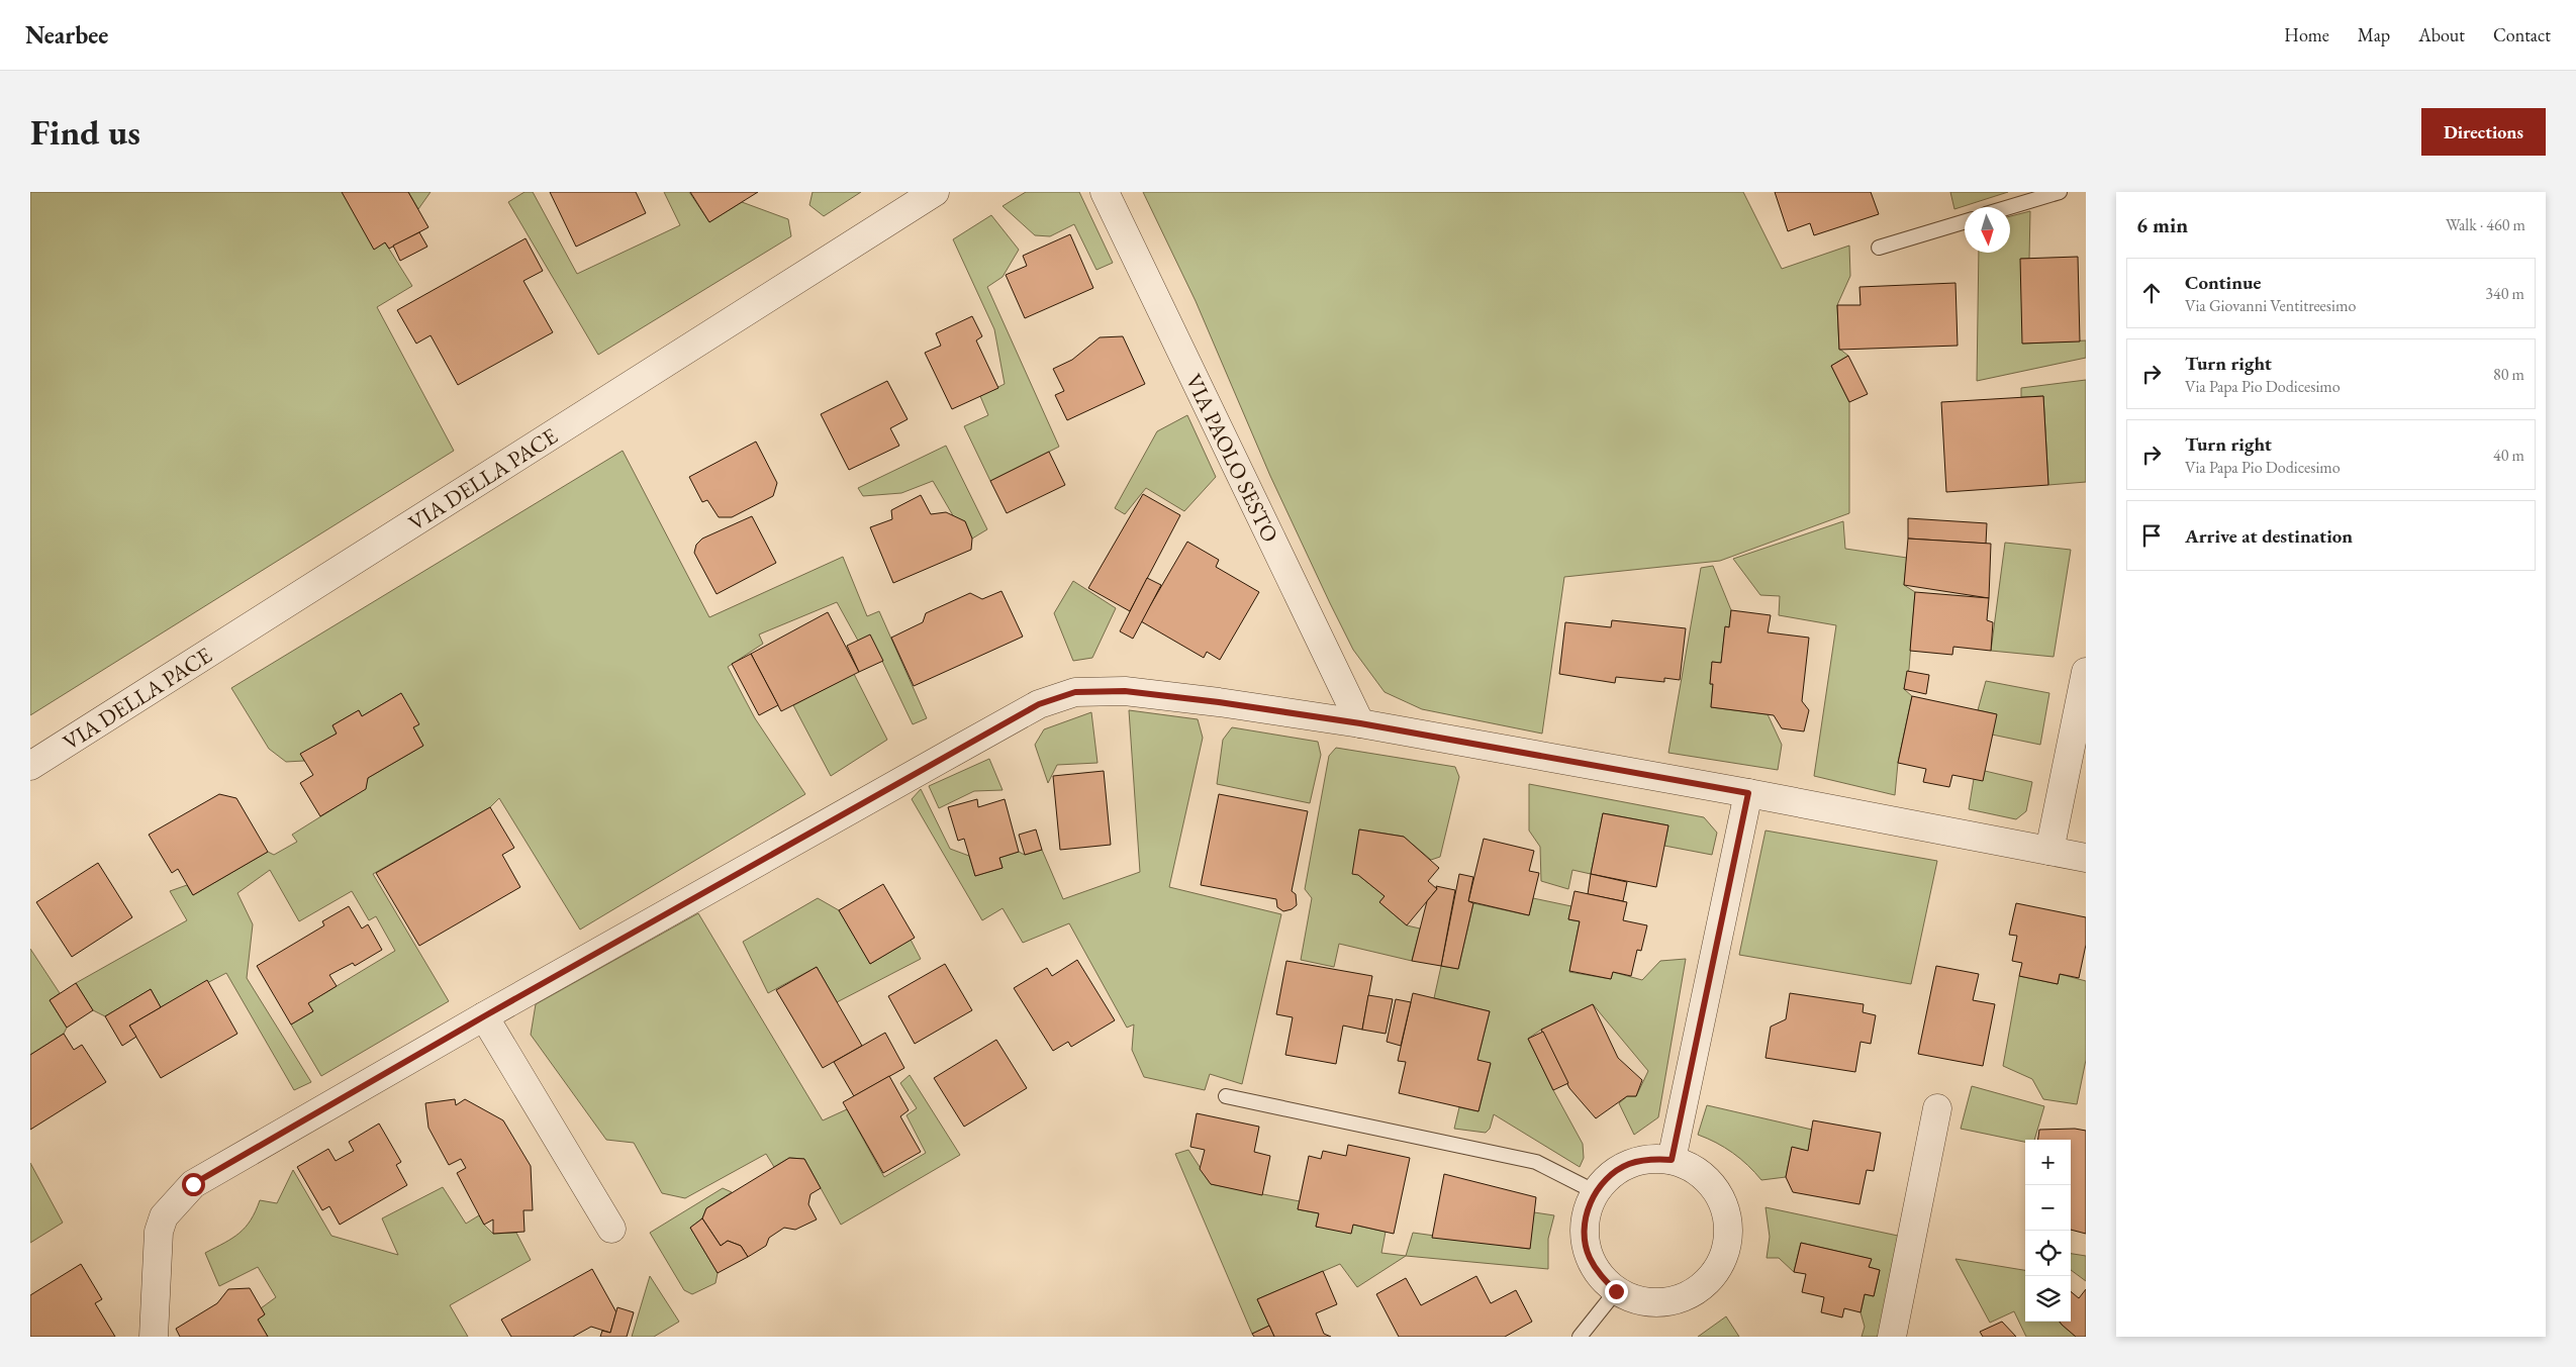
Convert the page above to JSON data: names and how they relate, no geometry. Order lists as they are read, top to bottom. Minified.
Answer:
{"streets":{"street":["VIA PAOLO SESTO","VIA DELLA PACE"]},"north":"bottom","page":{"header":"Nearbee","nav":["Home","Map","About","Contact"],"buttons":"Directions","title":"Find us","heading":["6 min","Walk · 460 m"],"list":[["Continue","Via Giovanni Ventitreesimo","340 m"],["Turn right","Via Papa Pio Dodicesimo","80 m"],["Turn right","Via Papa Pio Dodicesimo","40 m"],"Arrive at destination"],"map_buttons":["+","−"]}}
